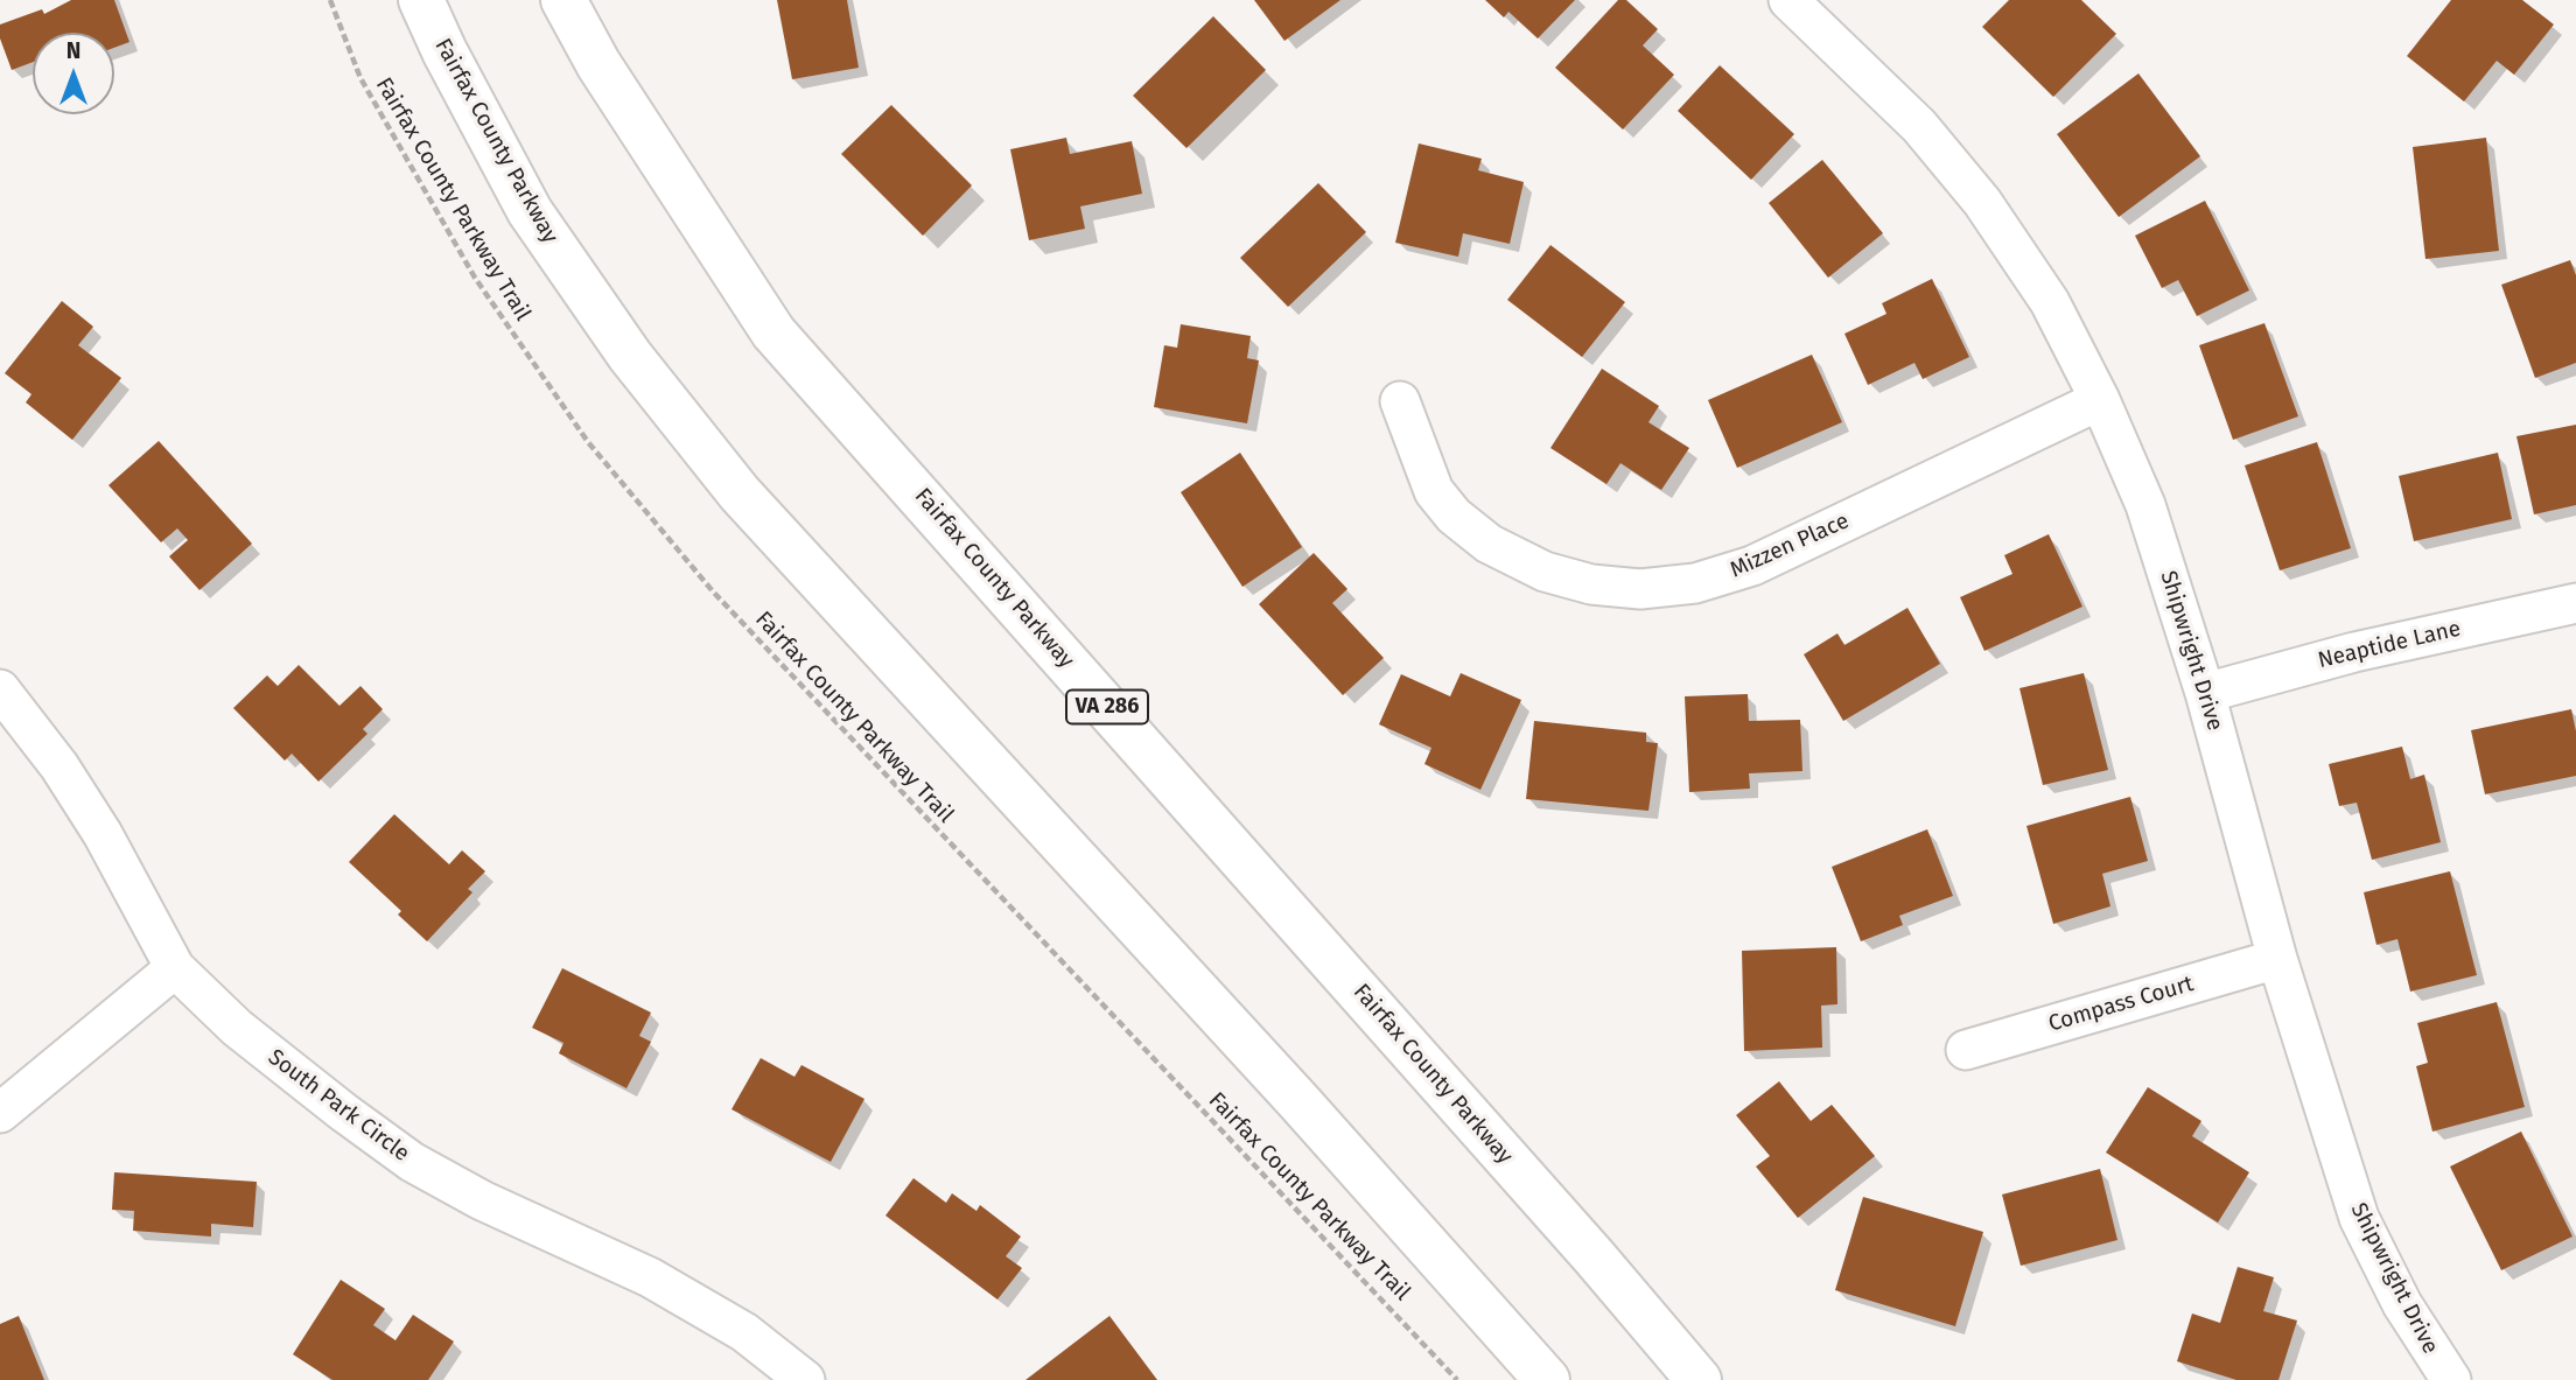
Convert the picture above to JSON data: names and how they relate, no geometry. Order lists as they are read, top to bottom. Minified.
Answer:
{"streets":{"highway":["Fairfax County Parkway","VA 286"],"street":["Mizzen Place","Neaptide Lane","Shipwright Drive","Compass Court","South Park Circle"],"path":["Fairfax County Parkway Trail"]},"crossings":[["Mizzen Place","Shipwright Drive"],["Neaptide Lane","Shipwright Drive"],["Shipwright Drive","Compass Court"]],"north":"top"}
